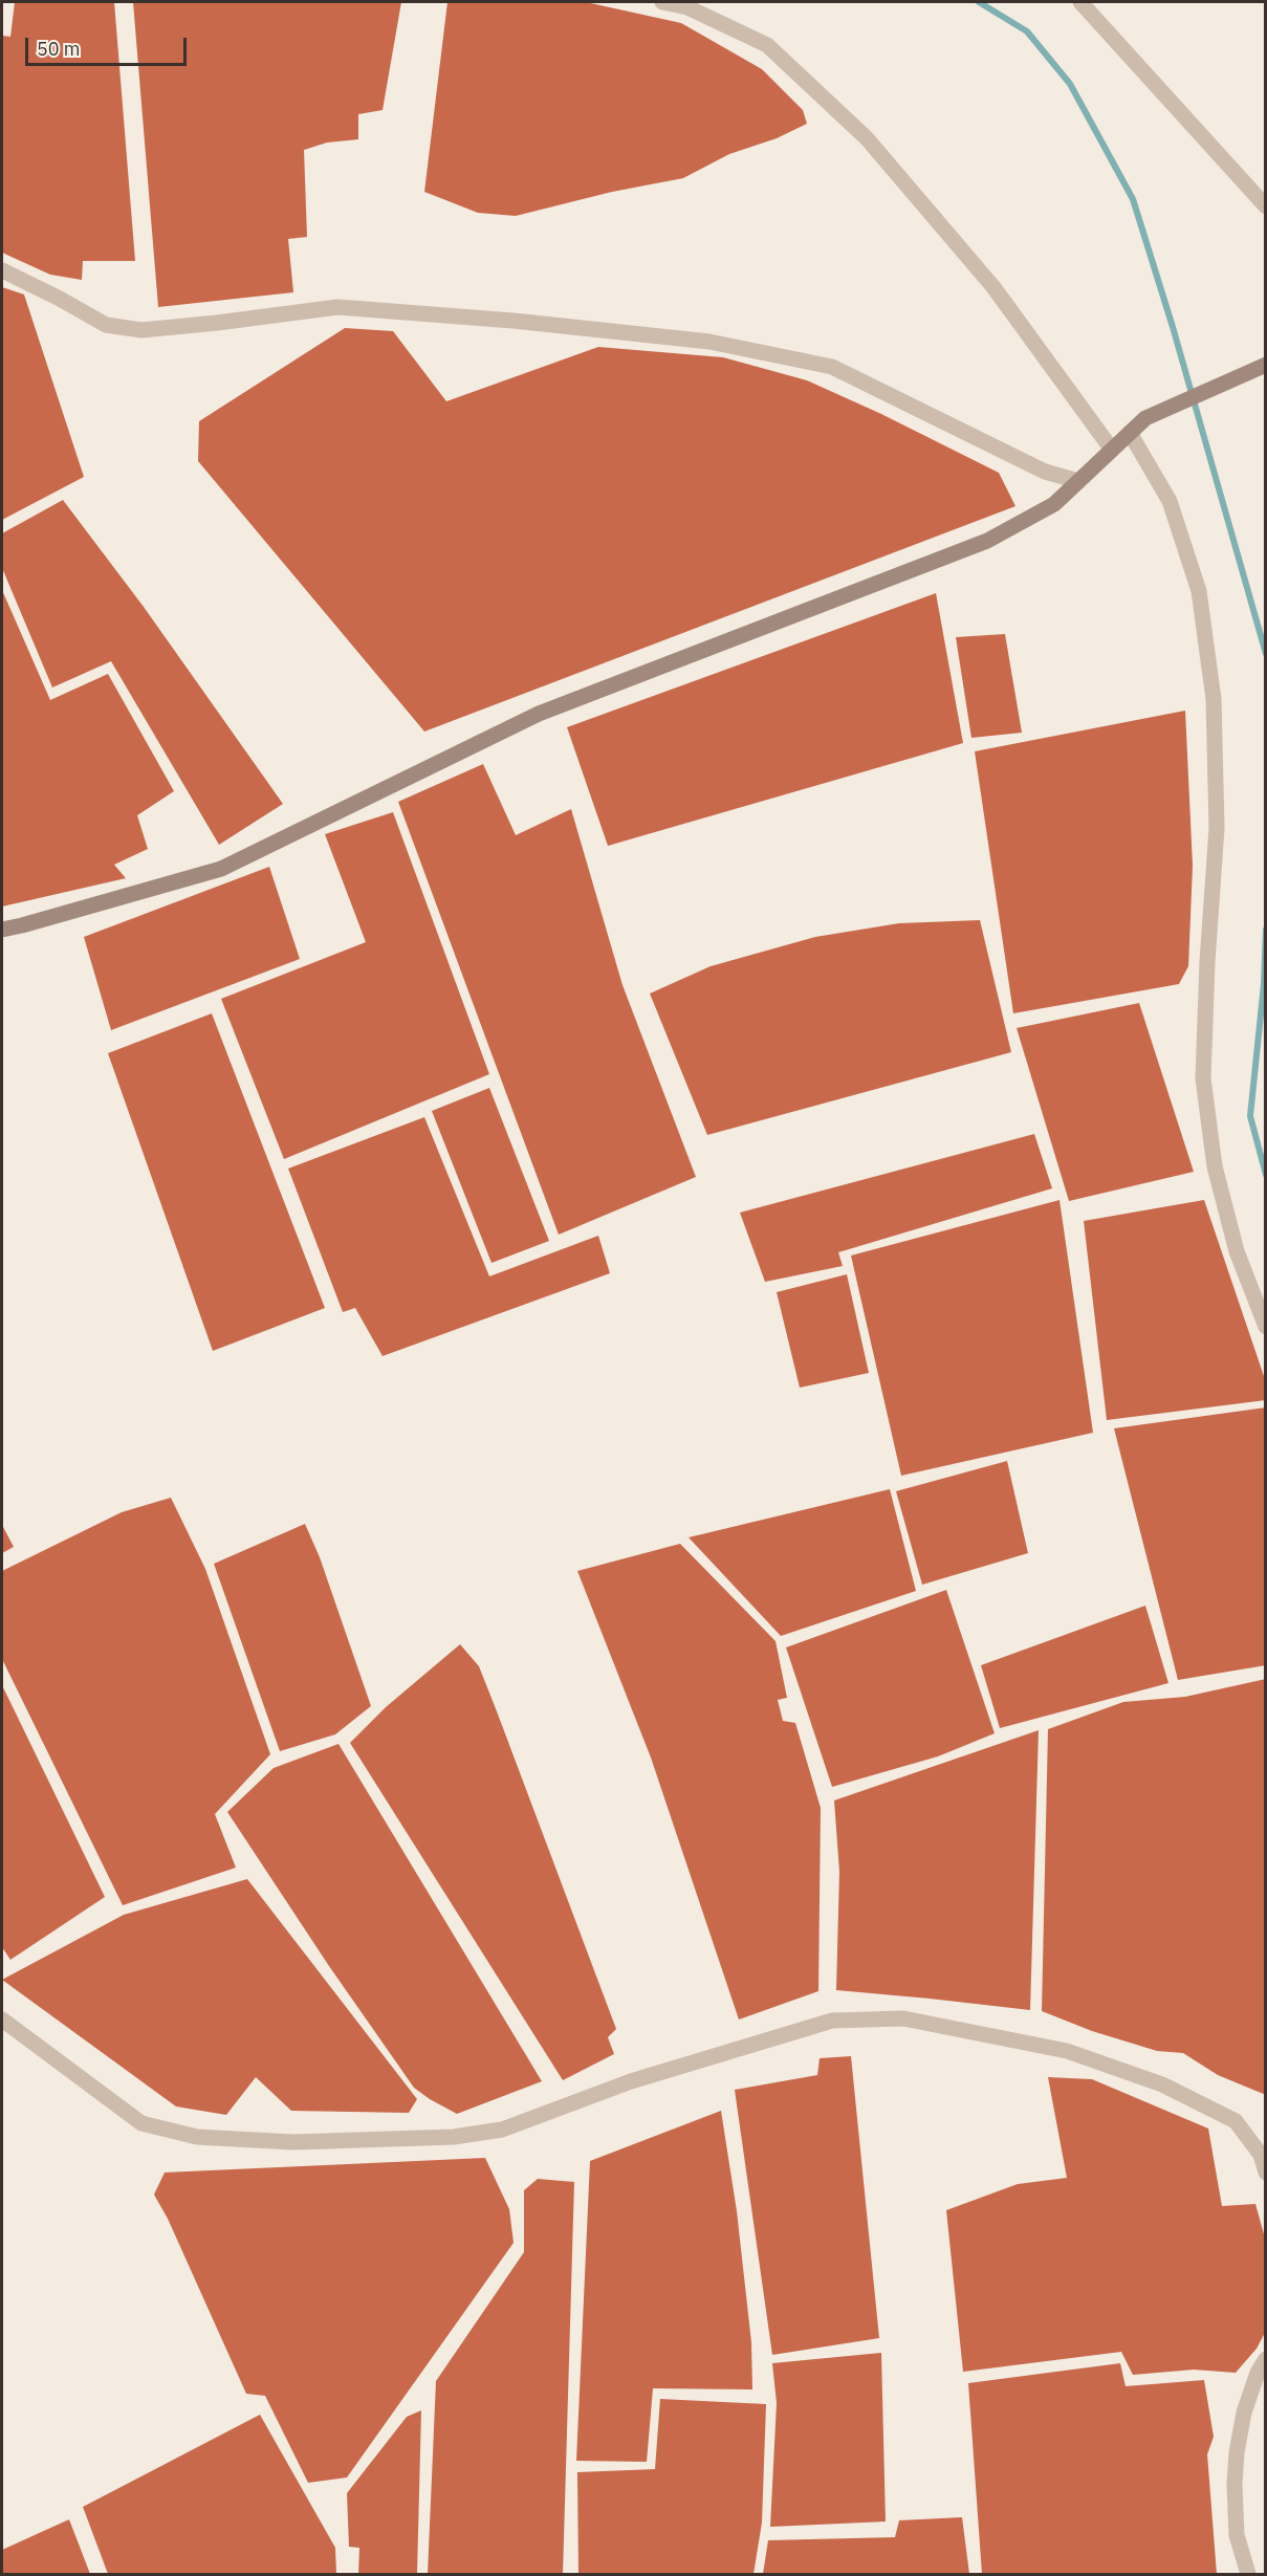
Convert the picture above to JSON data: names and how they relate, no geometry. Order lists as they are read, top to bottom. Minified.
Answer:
{"scale_bar":"50 m"}
